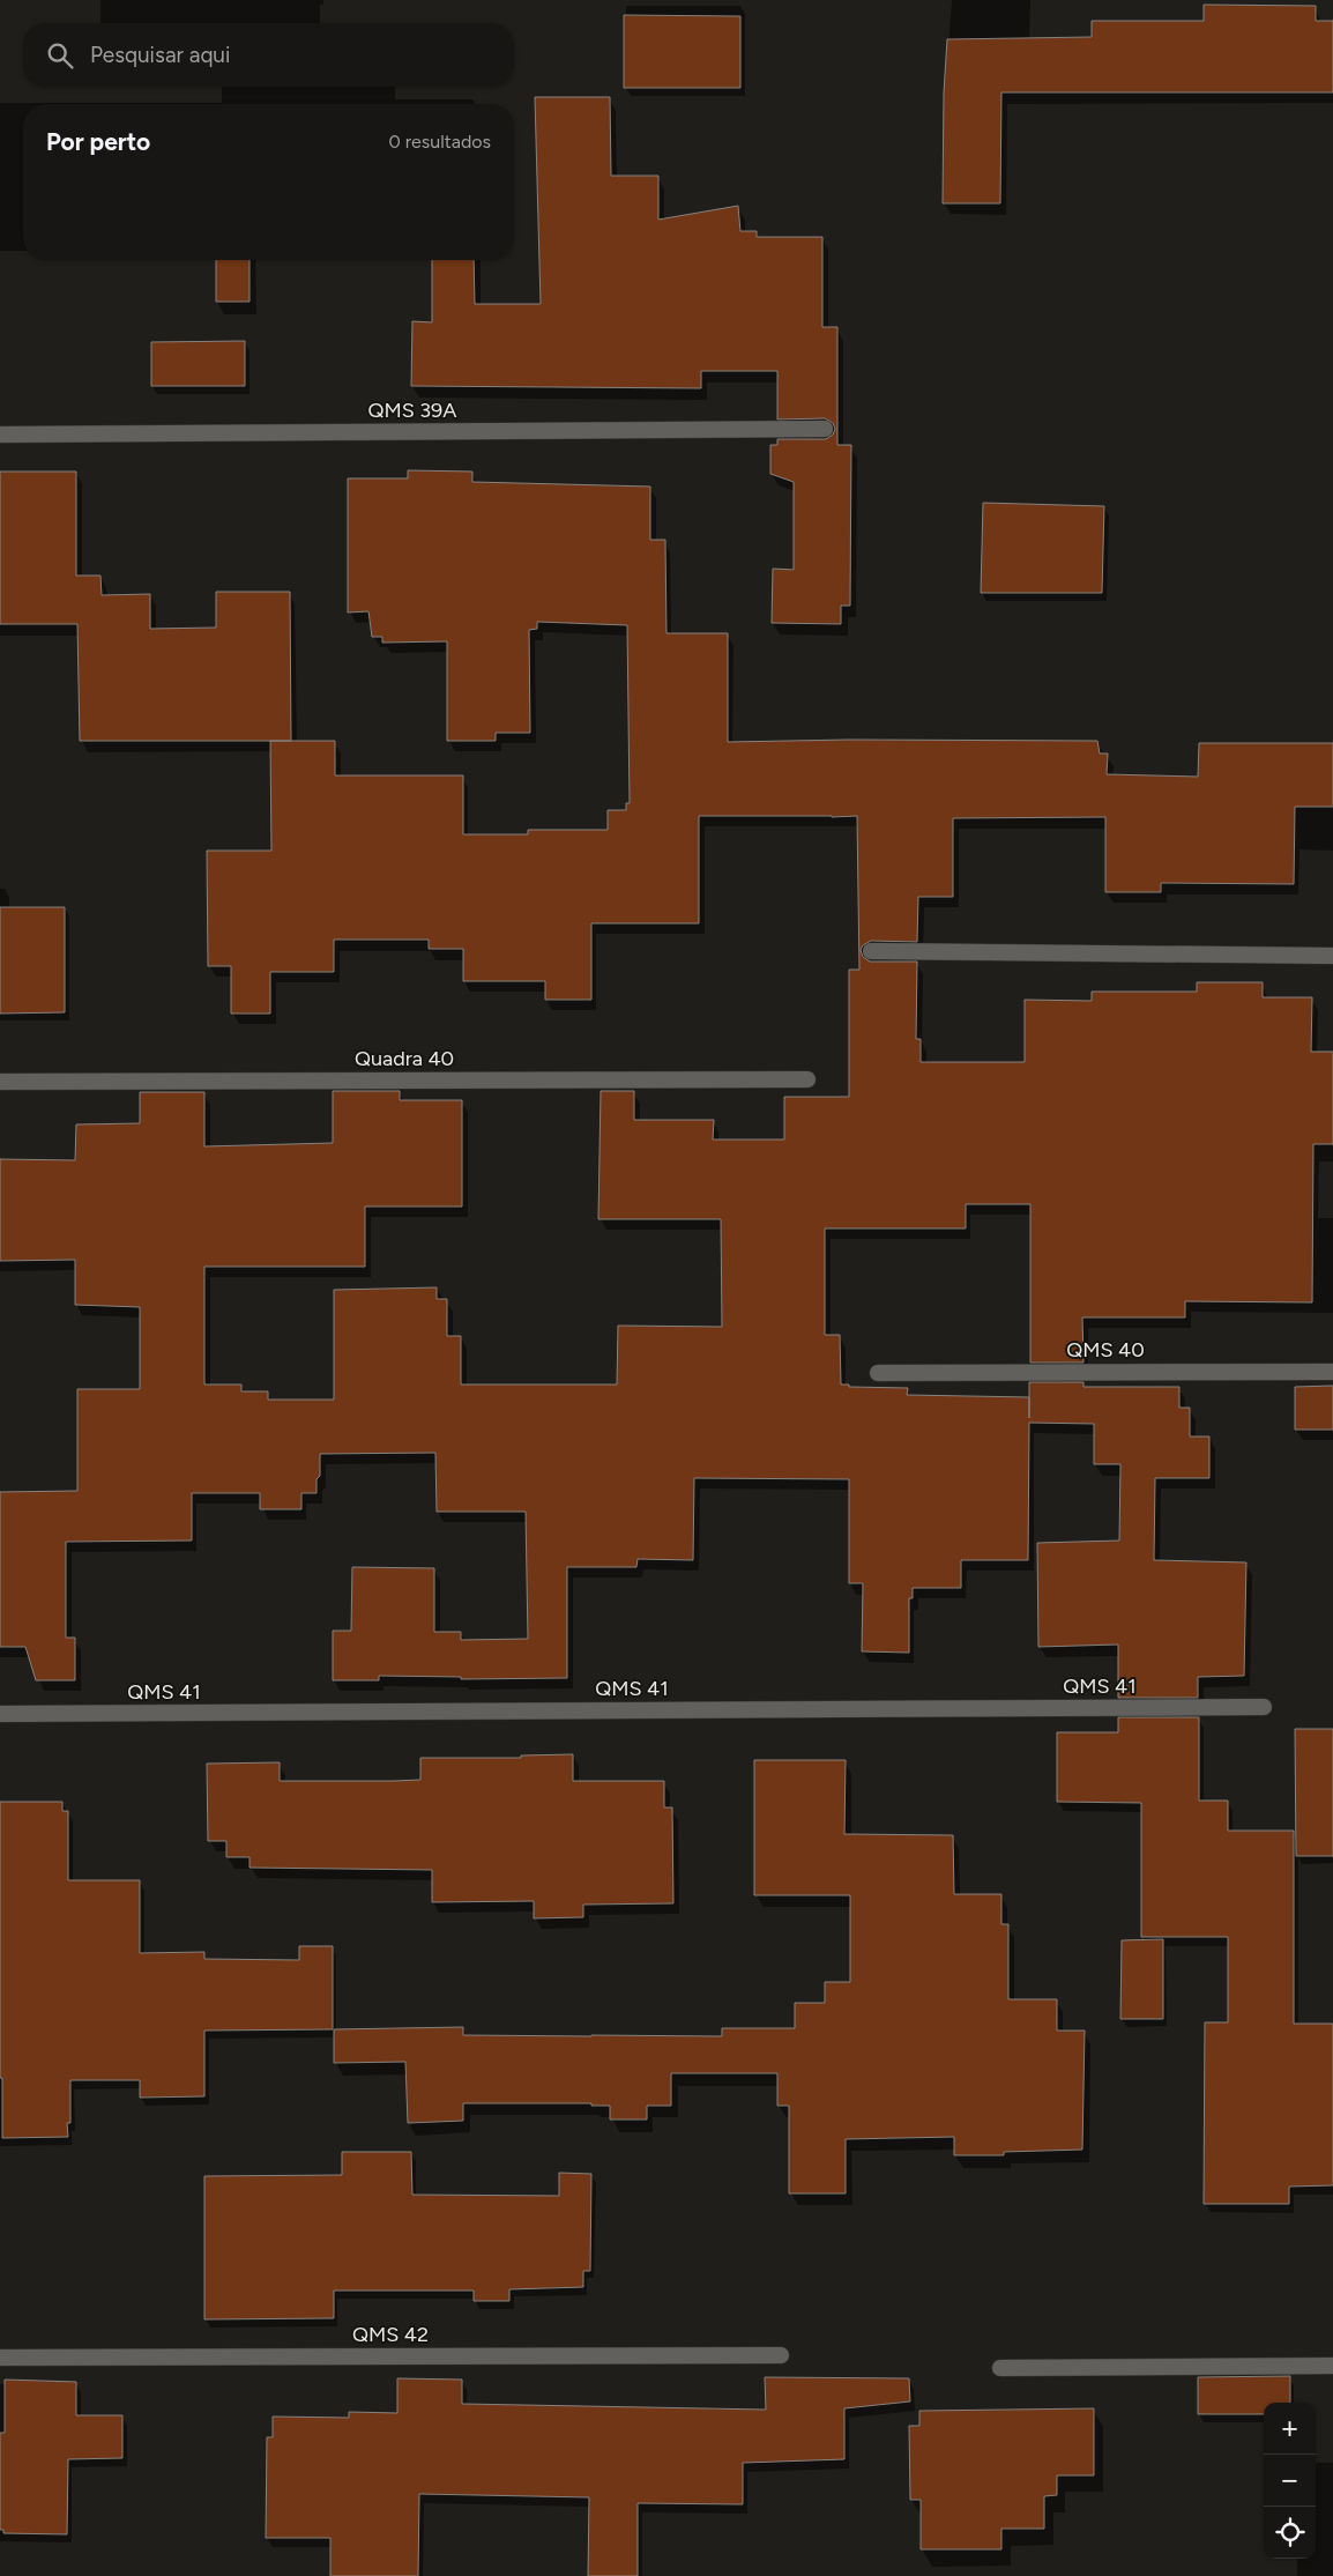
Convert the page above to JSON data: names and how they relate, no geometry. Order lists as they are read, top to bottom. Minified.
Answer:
{"streets":{"street":["QMS 39A","Quadra 40","QMS 40","QMS 41","QMS 42"]},"page":{"search":"Pesquisar aqui","heading":["Por perto","0 resultados"],"map_buttons":["+","−"]}}
